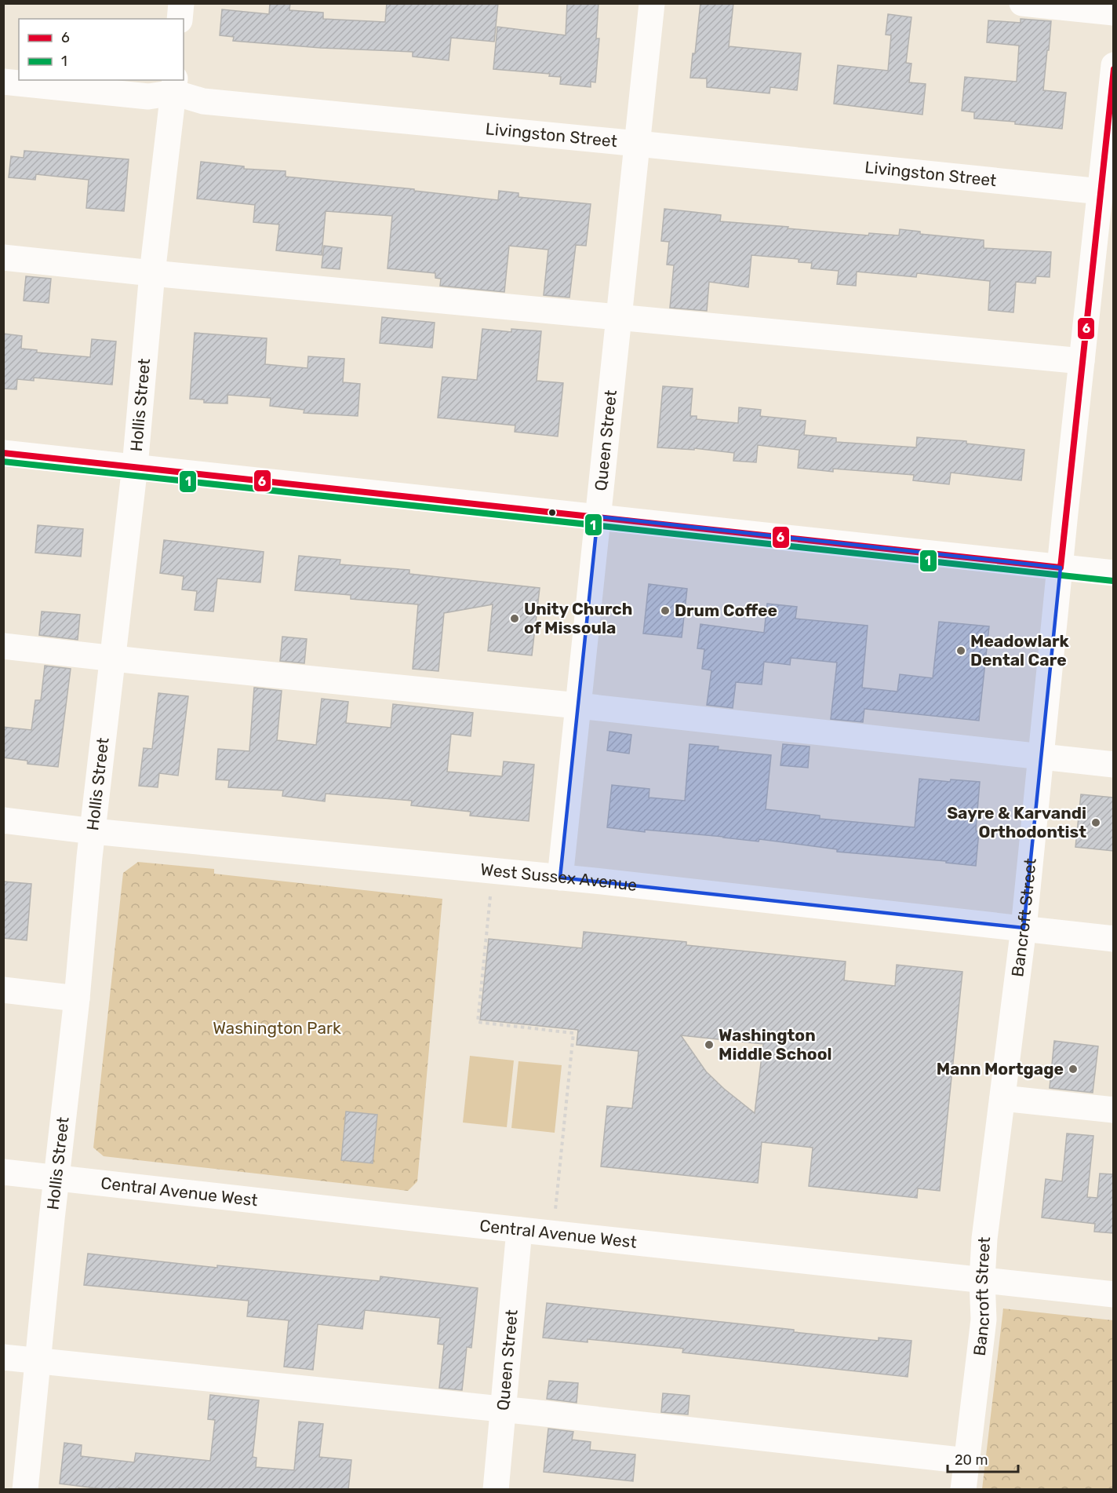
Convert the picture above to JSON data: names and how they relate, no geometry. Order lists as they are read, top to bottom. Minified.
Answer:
{"streets":{"street":["Livingston Street","Hollis Street","Queen Street","West Sussex Avenue","Bancroft Street","Central Avenue West"]},"crossings":[["Livingston Street","Hollis Street"],["Livingston Street","Queen Street"],["Livingston Street","Bancroft Street"],["Hollis Street","West Sussex Avenue"],["Hollis Street","Central Avenue West"],["Queen Street","West Sussex Avenue"],["Queen Street","Central Avenue West"],["West Sussex Avenue","Bancroft Street"],["Bancroft Street","Central Avenue West"]],"parks":["Washington Park"],"places":["Drum Coffee","Unity Church of Missoula","Meadowlark Dental Care","Sayre & Karvandi Orthodontist","Washington Middle School","Mann Mortgage"],"lines":["transit line 6","transit line 1"],"legend":["6","1"],"scale_bar":"20 m"}
